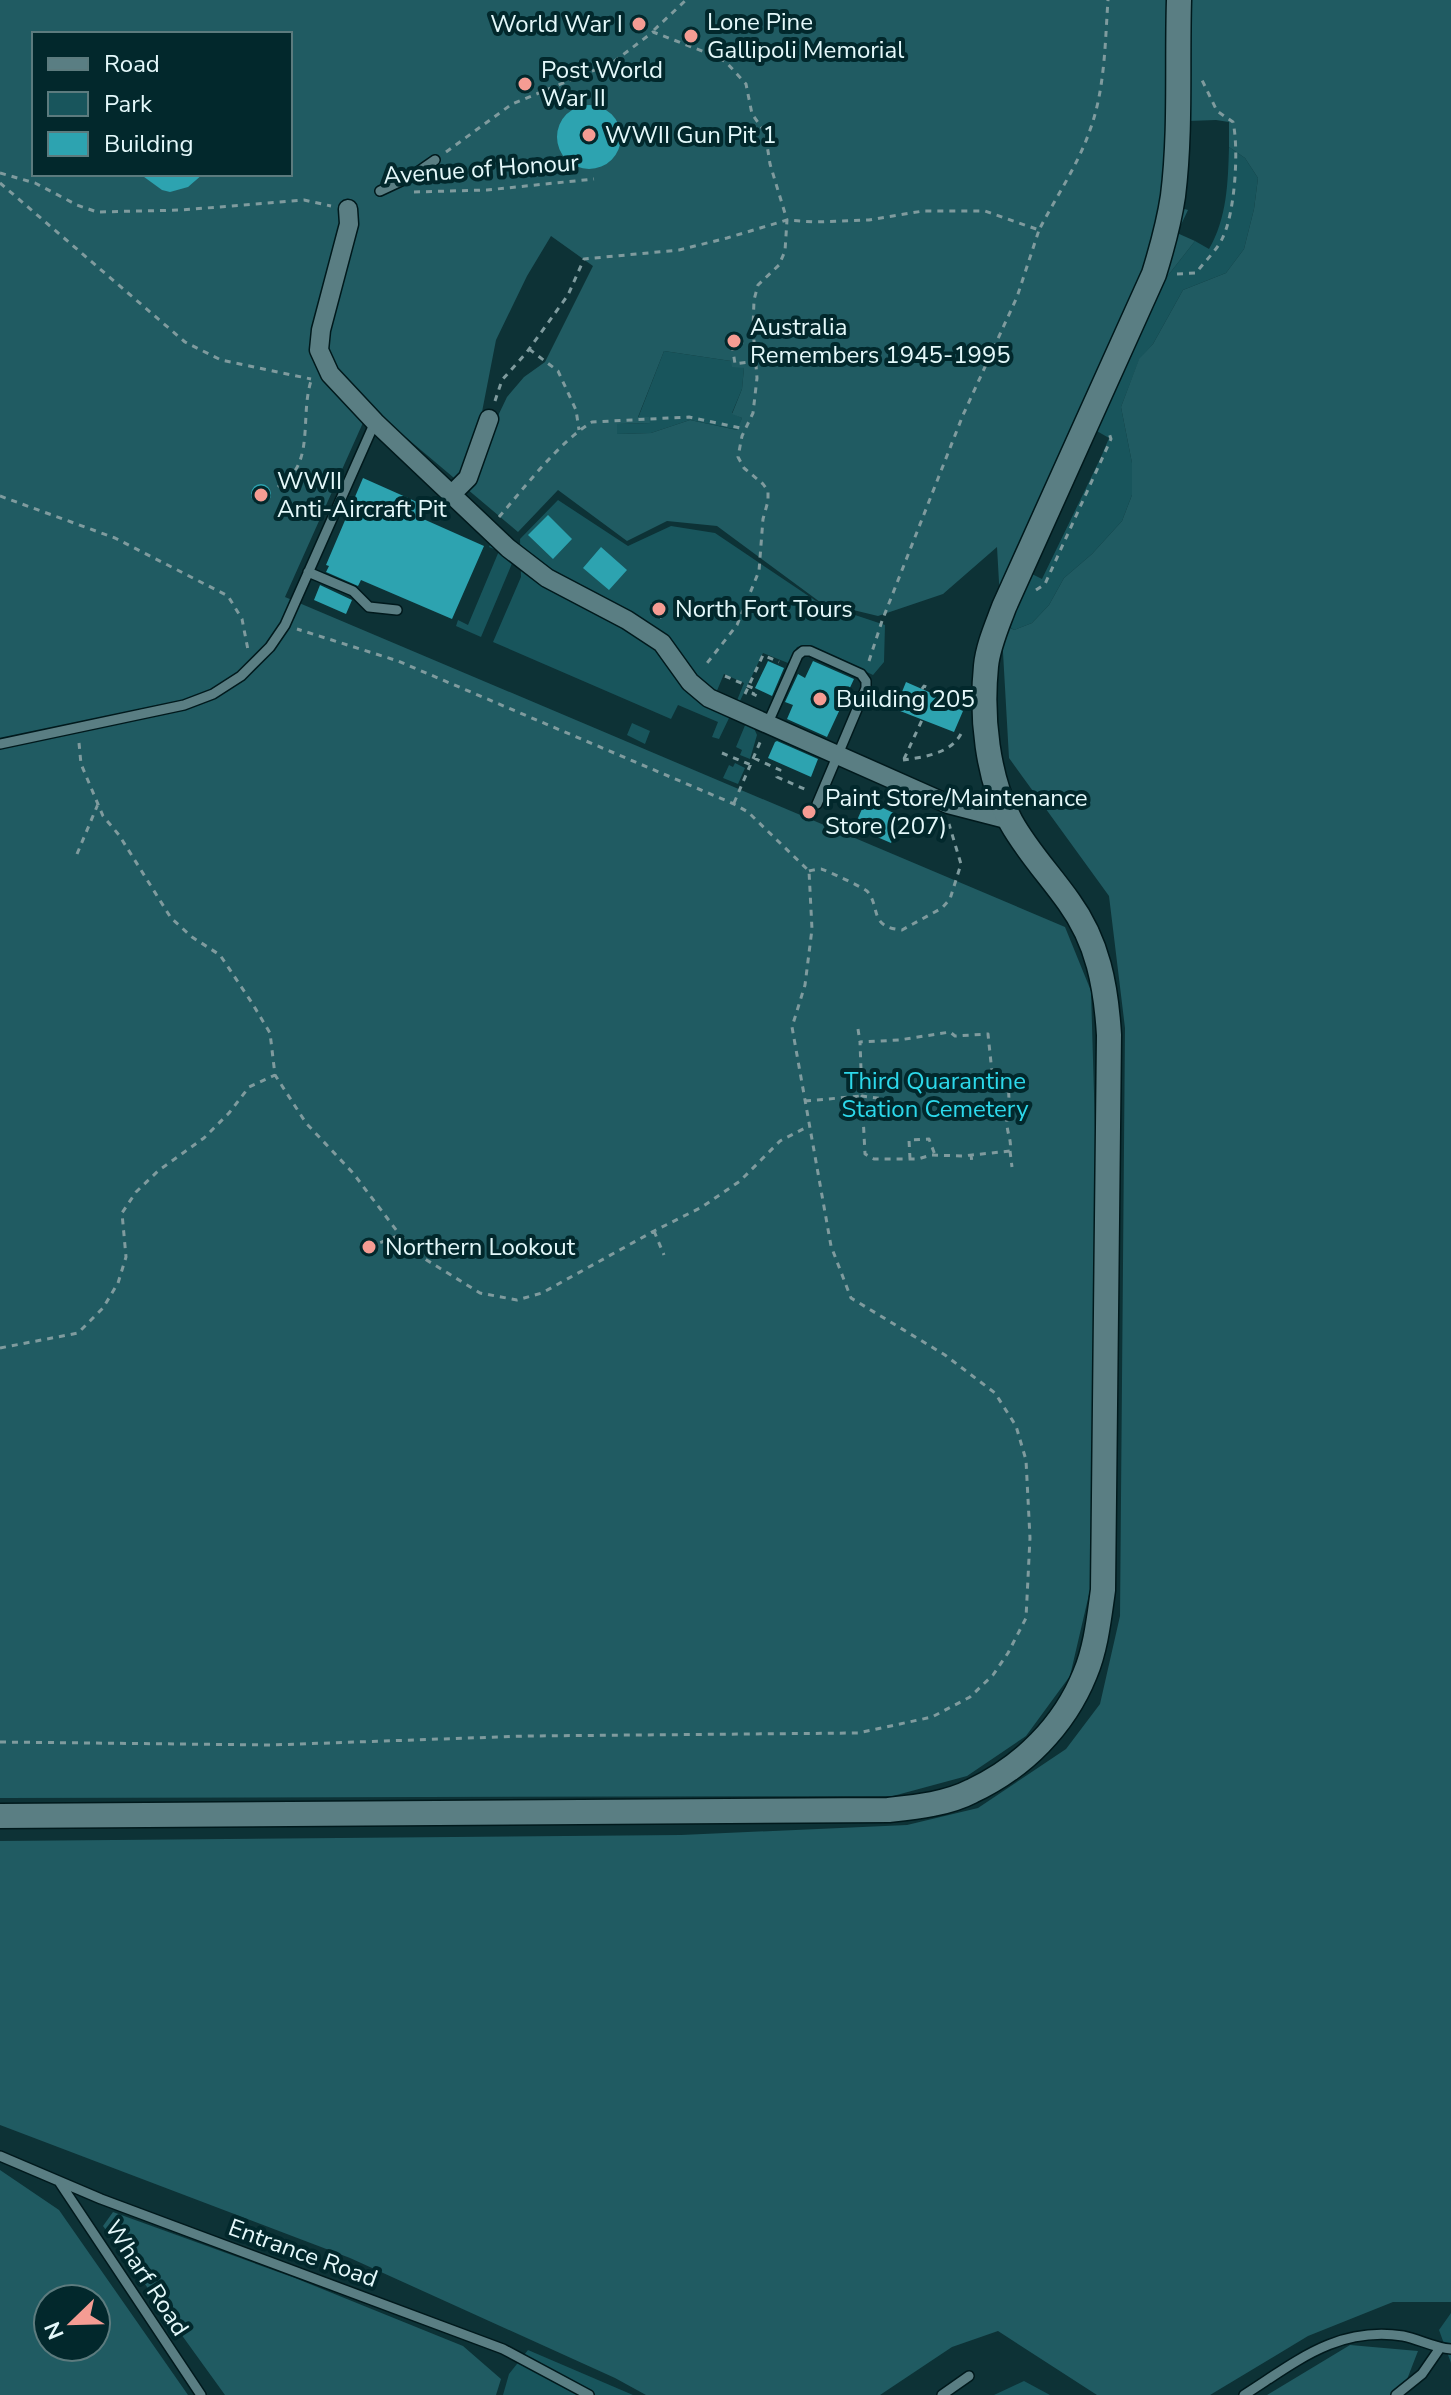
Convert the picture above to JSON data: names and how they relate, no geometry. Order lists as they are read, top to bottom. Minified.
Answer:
{"streets":{"lane":["Entrance Road","Wharf Road"],"path":["Avenue of Honour"]},"crossings":[["Entrance Road","Wharf Road"]],"parks":["Third Quarantine Station Cemetery"],"places":["World War I","Lone Pine Gallipoli Memorial","Post World War II","WWII Gun Pit 1","Australia Remembers 1945-1995","WWII Anti-Aircraft Pit","North Fort Tours","Building 205","Paint Store/Maintenance Store (207)","Northern Lookout"],"legend":["Road","Park","Building"],"north":"bottom left"}
